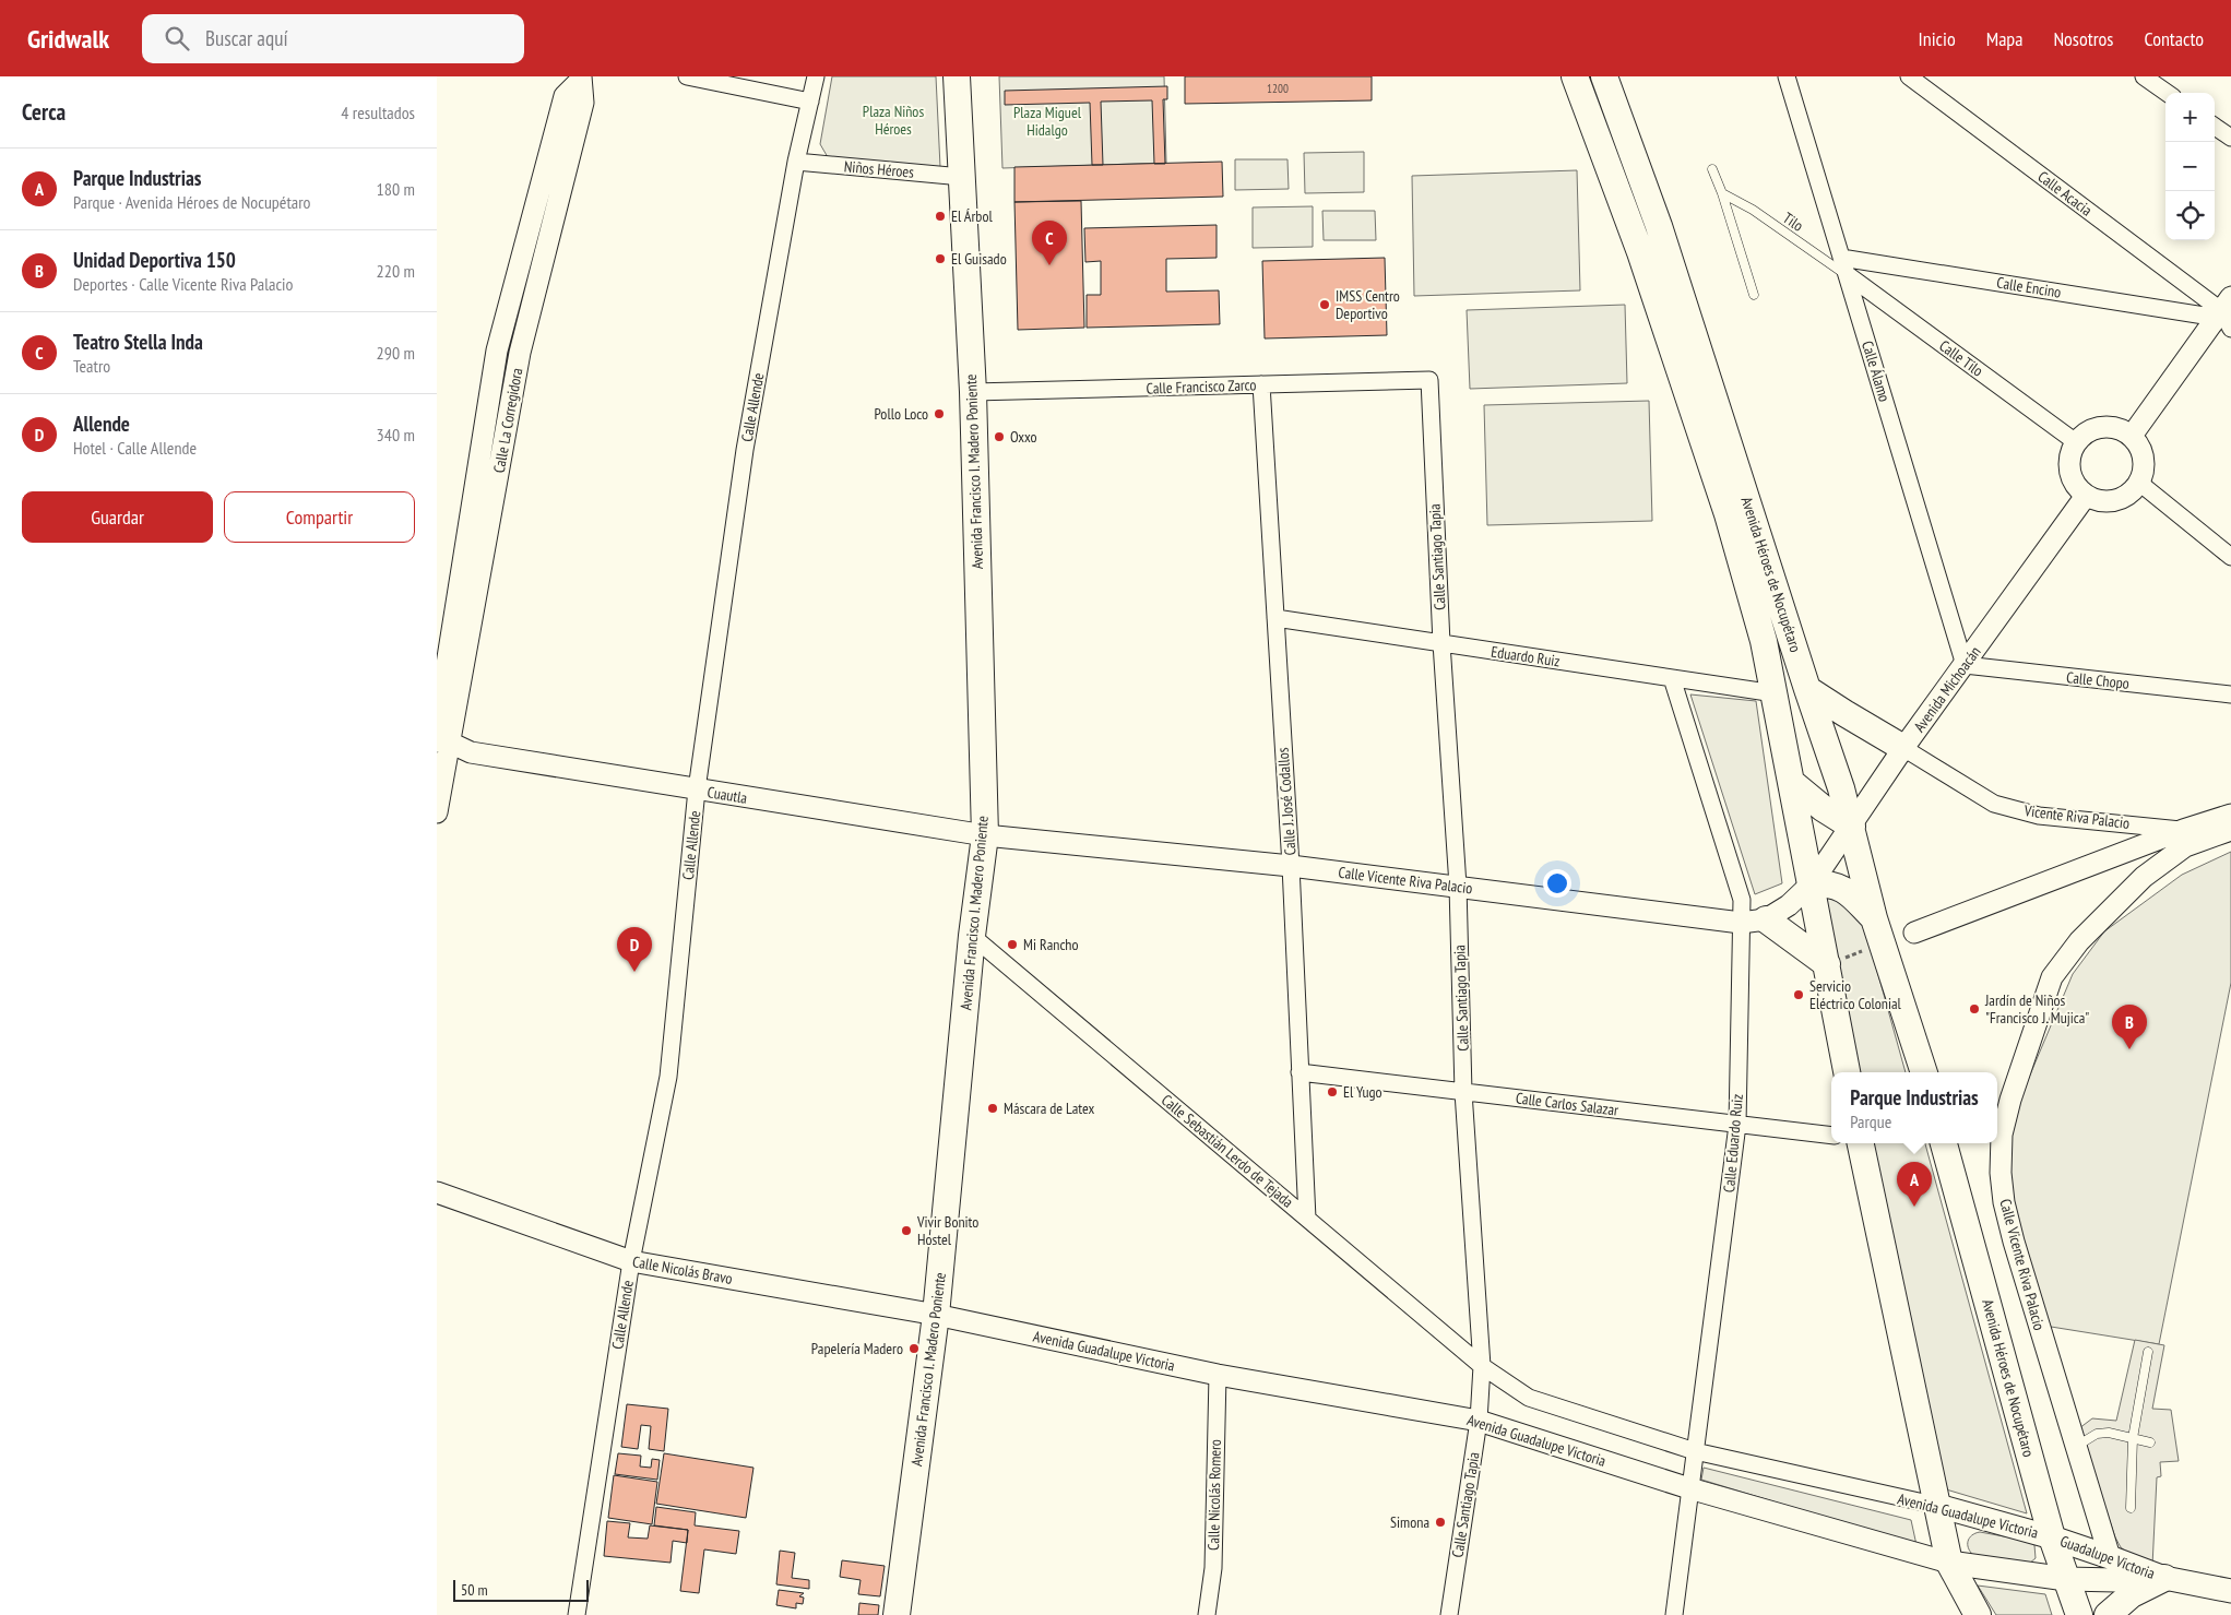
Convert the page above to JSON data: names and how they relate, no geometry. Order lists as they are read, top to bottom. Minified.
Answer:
{"streets":{"main road":["Avenida Francisco I. Madero Poniente","Avenida Héroes de Nocupétaro","Avenida Guadalupe Victoria","Guadalupe Victoria"],"street":["Niños Héroes","Calle Acacia","Calle Encino","Calle Tilo","Calle Álamo","Calle Francisco Zarco","Calle Allende","Calle La Corregidora","Calle Santiago Tapia","Eduardo Ruiz","Calle Chopo","Avenida Michoacán","Cuautla","Calle J. José Codallos","Vicente Riva Palacio","Calle Vicente Riva Palacio","Calle Carlos Salazar","Calle Eduardo Ruiz","Calle Sebastián Lerdo de Tejada","Calle Nicolás Bravo","Calle Nicolás Romero"],"lane":["Tilo"]},"crossings":[["Niños Héroes","Calle Allende"],["Niños Héroes","Avenida Francisco I. Madero Poniente"],["Calle Acacia","Calle Encino"],["Tilo","Calle Tilo"],["Tilo","Calle Álamo"],["Calle Encino","Calle Álamo"],["Calle Tilo","Calle Álamo"],["Calle Tilo","Avenida Michoacán"],["Calle Álamo","Calle Chopo"],["Calle Álamo","Avenida Michoacán"],["Calle Francisco Zarco","Avenida Francisco I. Madero Poniente"],["Calle Francisco Zarco","Calle Santiago Tapia"],["Calle Francisco Zarco","Calle J. José Codallos"],["Calle Allende","Cuautla"],["Calle Allende","Calle Nicolás Bravo"],["Calle La Corregidora","Cuautla"],["Avenida Francisco I. Madero Poniente","Cuautla"],["Avenida Francisco I. Madero Poniente","Calle Vicente Riva Palacio"],["Avenida Francisco I. Madero Poniente","Calle Sebastián Lerdo de Tejada"],["Avenida Francisco I. Madero Poniente","Calle Nicolás Bravo"],["Avenida Francisco I. Madero Poniente","Avenida Guadalupe Victoria"],["Calle Santiago Tapia","Eduardo Ruiz"],["Calle Santiago Tapia","Calle Vicente Riva Palacio"],["Calle Santiago Tapia","Calle Carlos Salazar"],["Calle Santiago Tapia","Calle Sebastián Lerdo de Tejada"],["Calle Santiago Tapia","Avenida Guadalupe Victoria"],["Avenida Héroes de Nocupétaro","Eduardo Ruiz"],["Avenida Héroes de Nocupétaro","Avenida Michoacán"],["Avenida Héroes de Nocupétaro","Calle Vicente Riva Palacio"],["Avenida Héroes de Nocupétaro","Avenida Guadalupe Victoria"],["Avenida Héroes de Nocupétaro","Guadalupe Victoria"],["Eduardo Ruiz","Calle J. José Codallos"],["Eduardo Ruiz","Calle Eduardo Ruiz"],["Calle Chopo","Avenida Michoacán"],["Avenida Michoacán","Vicente Riva Palacio"],["Avenida Michoacán","Calle Vicente Riva Palacio"],["Cuautla","Calle Vicente Riva Palacio"],["Calle J. José Codallos","Calle Vicente Riva Palacio"],["Calle J. José Codallos","Calle Carlos Salazar"],["Calle J. José Codallos","Calle Sebastián Lerdo de Tejada"],["Vicente Riva Palacio","Calle Vicente Riva Palacio"],["Calle Vicente Riva Palacio","Calle Eduardo Ruiz"],["Calle Vicente Riva Palacio","Guadalupe Victoria"],["Calle Carlos Salazar","Calle Eduardo Ruiz"],["Calle Eduardo Ruiz","Avenida Guadalupe Victoria"],["Calle Sebastián Lerdo de Tejada","Avenida Guadalupe Victoria"],["Calle Nicolás Bravo","Avenida Guadalupe Victoria"],["Avenida Guadalupe Victoria","Calle Nicolás Romero"],["Avenida Guadalupe Victoria","Guadalupe Victoria"]],"parks":["Plaza Niños Héroes","Plaza Miguel Hidalgo"],"places":["El Árbol","El Guisado","IMSS Centro Deportivo","Pollo Loco","Oxxo","Mi Rancho","Servicio Eléctrico Colonial","Jardín de Niños \"Francisco J. Mujica\"","El Yugo","Máscara de Latex","Vivir Bonito Hostel","Papelería Madero","Simona"],"house_numbers":["1200"],"scale_bar":"50 m","page":{"header":"Gridwalk","search":"Buscar aquí","nav":["Inicio","Mapa","Nosotros","Contacto"],"heading":["Cerca","4 resultados"],"map_buttons":["+","−"],"list":[{"mark":"A","name":"Parque Industrias","note":"Parque · Avenida Héroes de Nocupétaro","value":"180 m"},{"mark":"B","name":"Unidad Deportiva 150","note":"Deportes · Calle Vicente Riva Palacio","value":"220 m"},{"mark":"C","name":"Teatro Stella Inda","note":"Teatro","value":"290 m"},{"mark":"D","name":"Allende","note":"Hotel · Calle Allende","value":"340 m"}],"pins":["C","D","B","A"],"buttons":["Guardar","Compartir"],"popup":["Parque Industrias","Parque"],"scale":"50 m"}}
